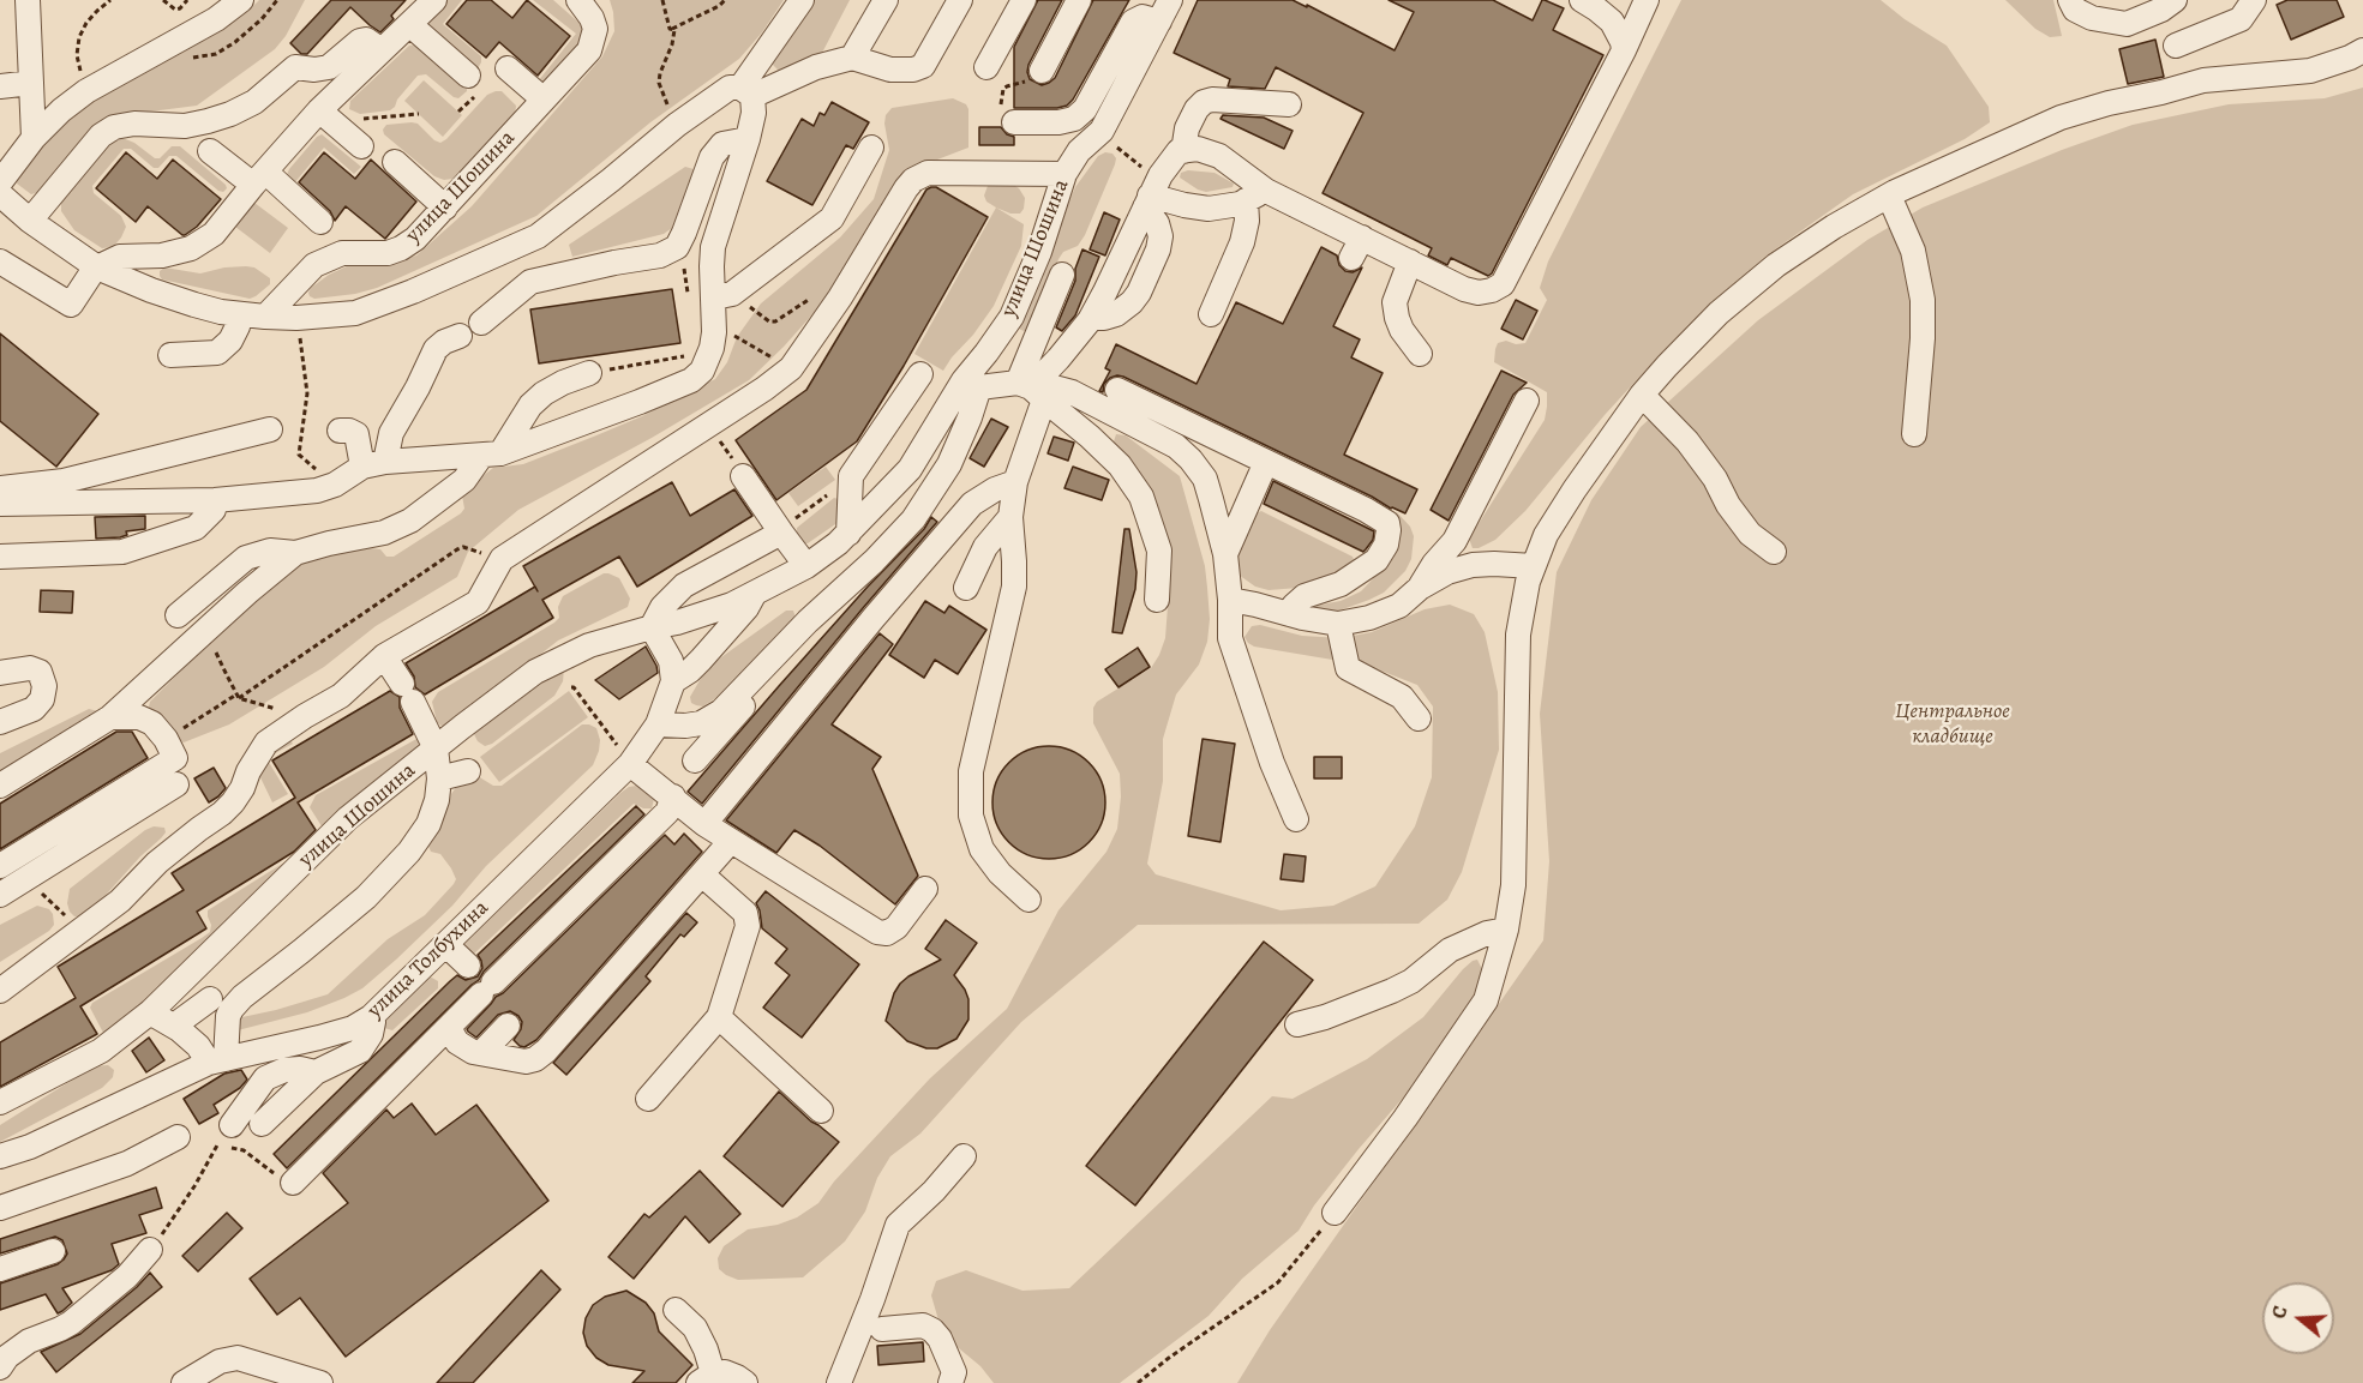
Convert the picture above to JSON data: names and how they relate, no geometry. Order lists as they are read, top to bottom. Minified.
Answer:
{"streets":{"street":["улица Шошина","улица Толбухина"]},"crossings":[["улица Шошина","улица Толбухина"]],"parks":["Центральное кладбище"],"north":"left"}
